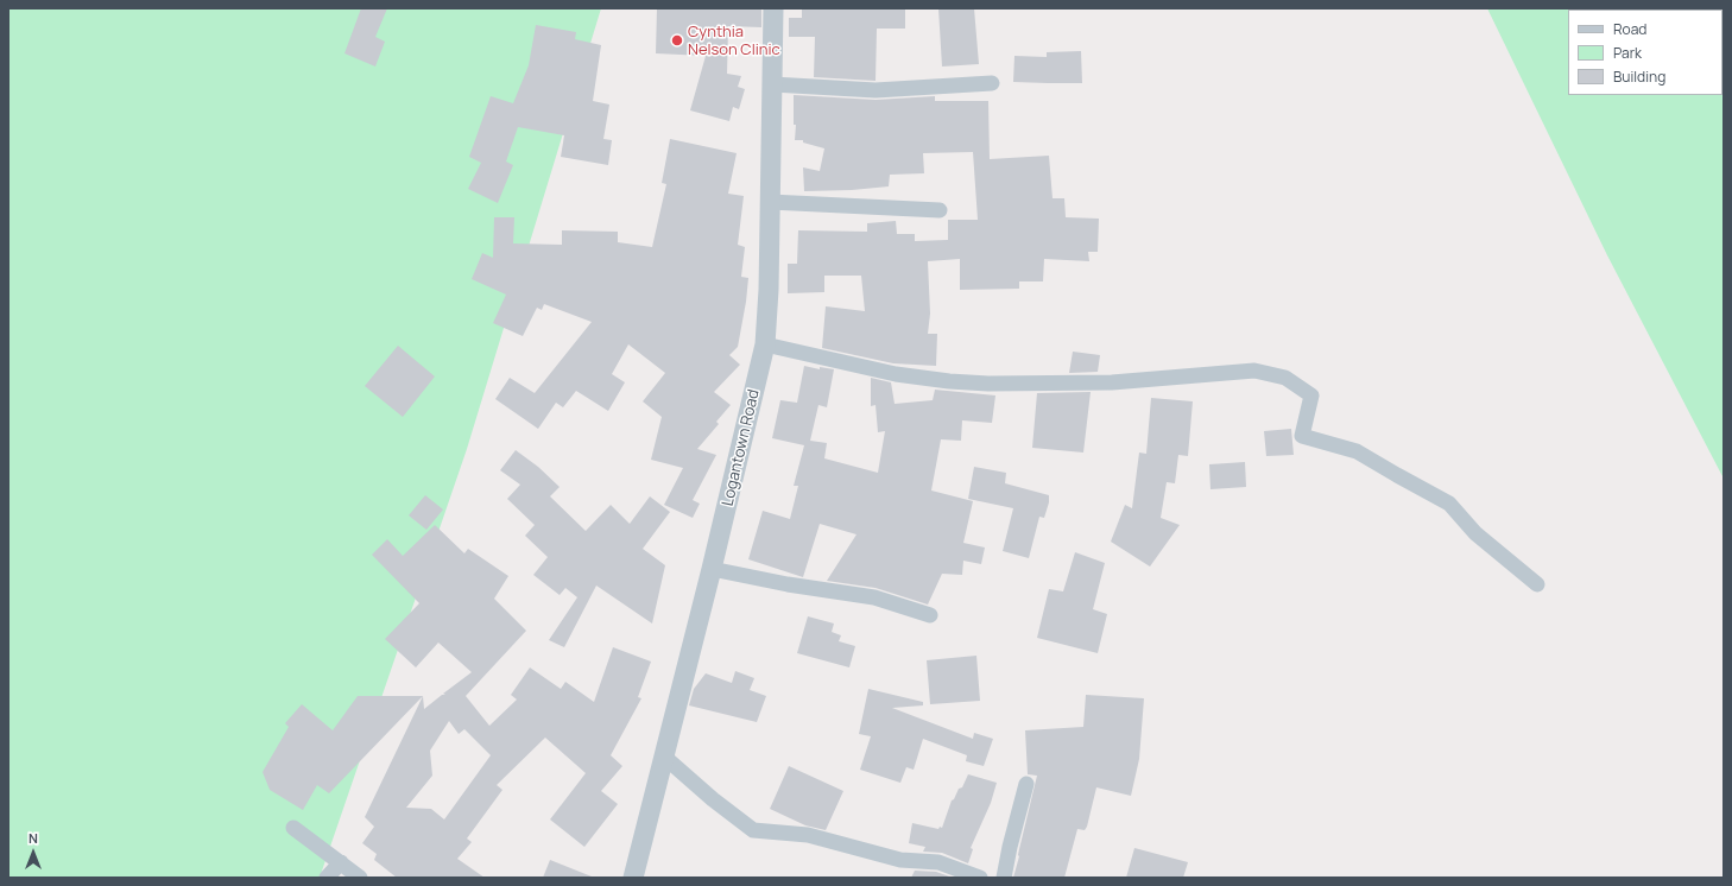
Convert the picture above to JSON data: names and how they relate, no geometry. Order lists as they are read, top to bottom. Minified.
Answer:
{"streets":{"street":["Logantown Road"]},"places":["Cynthia Nelson Clinic"],"legend":["Road","Park","Building"],"north":"top"}
